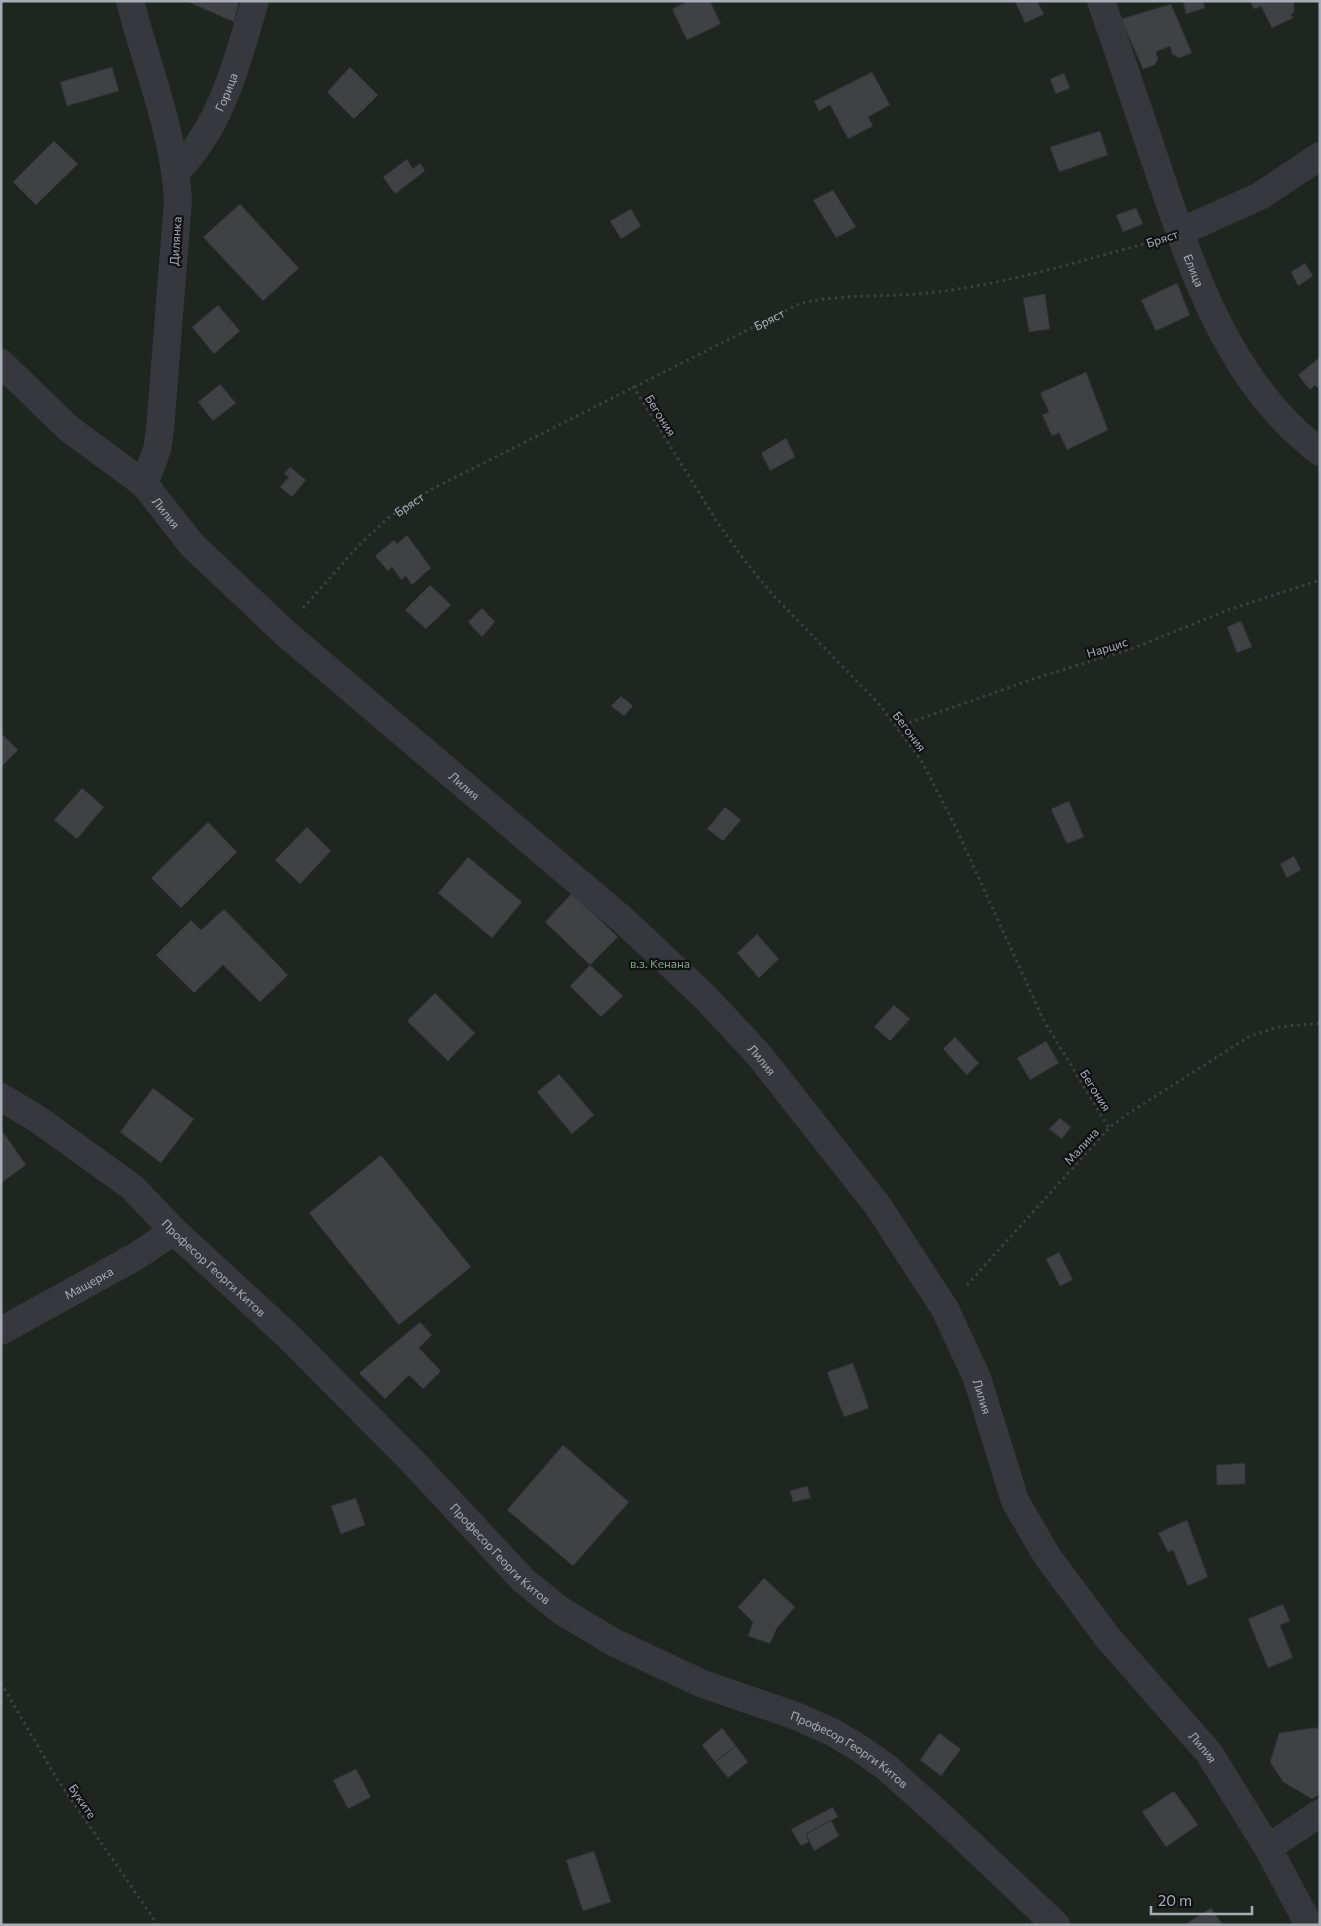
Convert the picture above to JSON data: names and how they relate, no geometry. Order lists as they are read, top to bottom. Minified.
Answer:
{"streets":{"street":["Горица","Бряст","Дилянка","Елица","Лилия","Професор Георги Китов","Мащерка"],"path":["Бегония","Нарцис","Малина","Буките"]},"crossings":[["Горица","Дилянка"],["Бряст","Елица"],["Бряст","Бегония"],["Бряст","Лилия"],["Дилянка","Лилия"],["Бегония","Нарцис"],["Бегония","Малина"],["Лилия","Малина"],["Професор Георги Китов","Мащерка"]],"parks":["в.з. Кенана"],"scale_bar":"20 m"}
